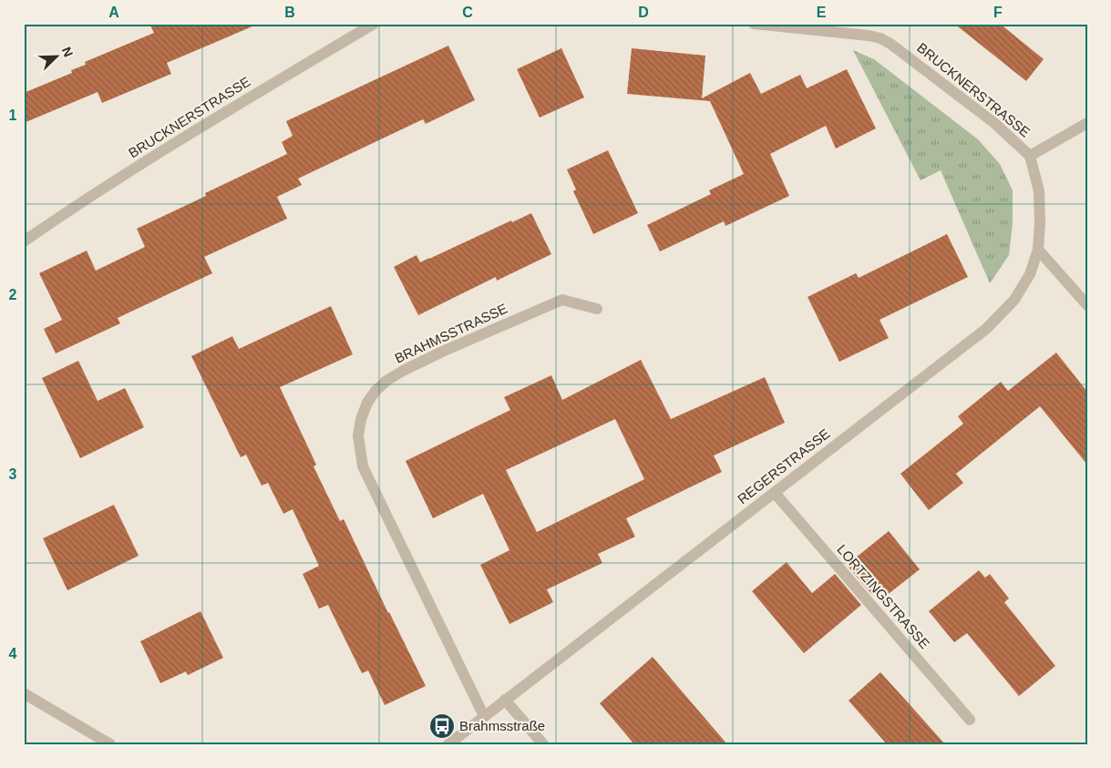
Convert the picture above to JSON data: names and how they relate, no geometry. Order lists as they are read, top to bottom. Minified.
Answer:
{"streets":{"street":["BRUCKNERSTRASSE","BRAHMSSTRASSE","REGERSTRASSE","LORTZINGSTRASSE"]},"crossings":[["BRUCKNERSTRASSE","REGERSTRASSE"],["BRAHMSSTRASSE","REGERSTRASSE"],["REGERSTRASSE","LORTZINGSTRASSE"]],"places":{"bus stop":["Brahmsstraße"]},"north":"top right","grid":{"columns":["A","B","C","D","E","F"],"rows":["1","2","3","4"]}}
